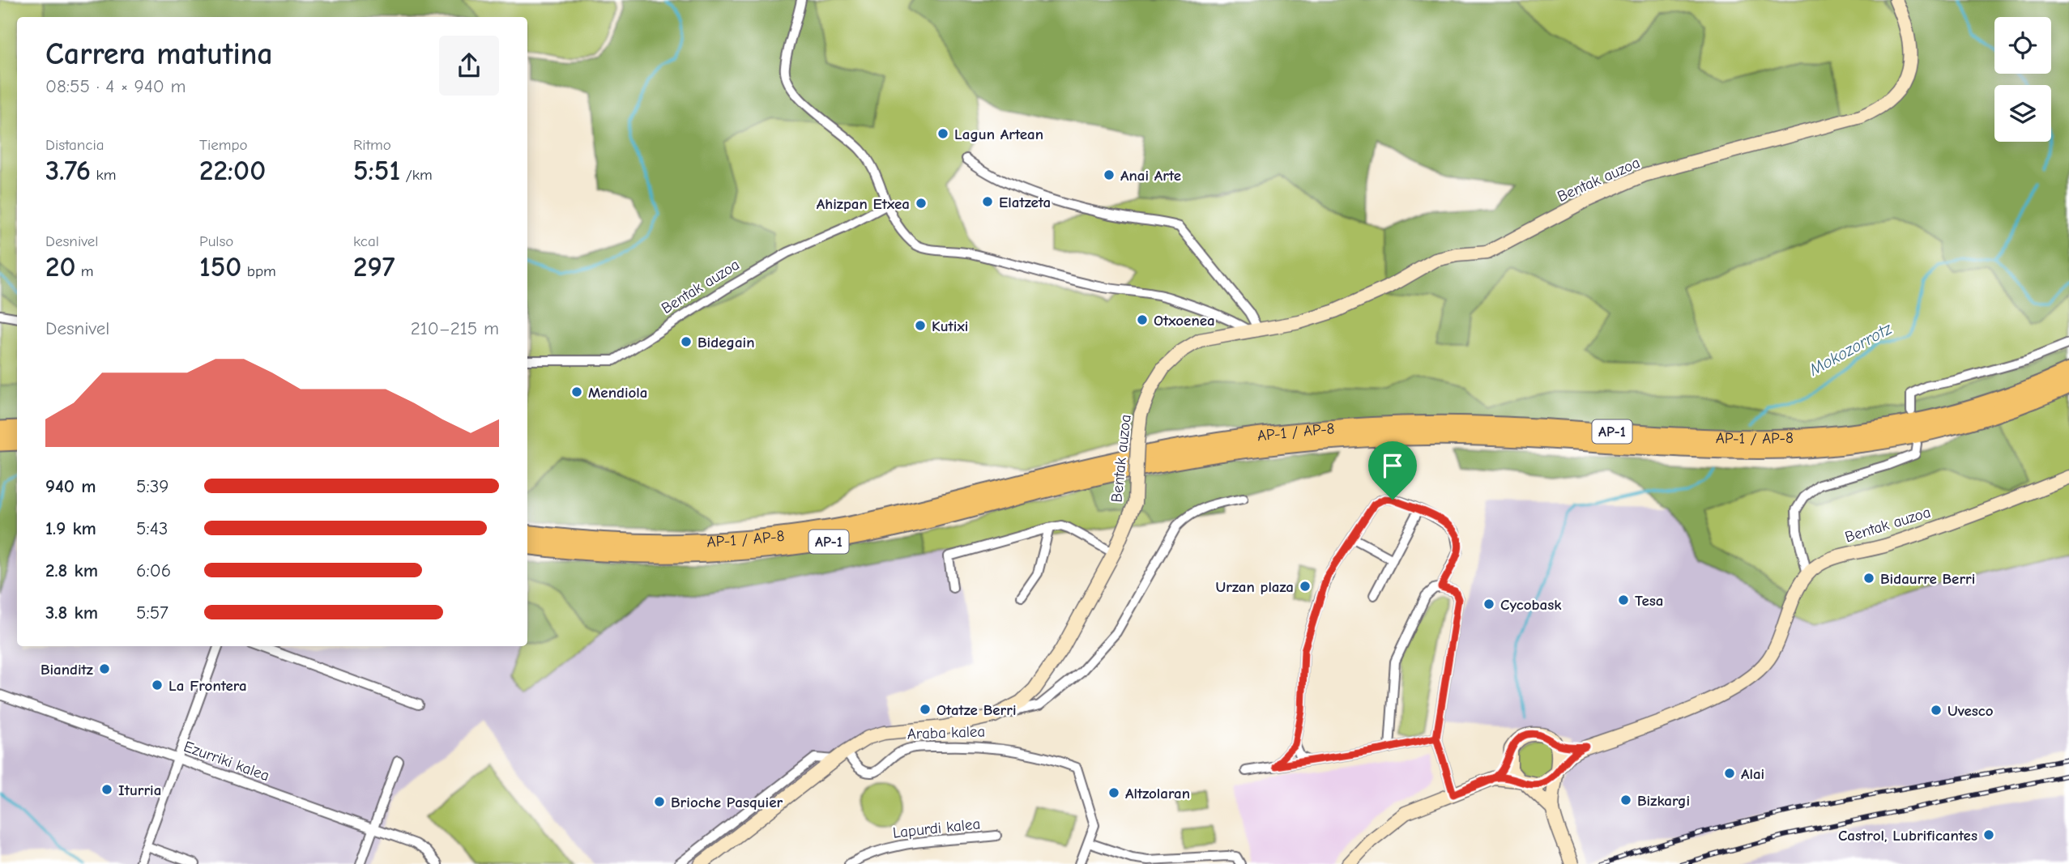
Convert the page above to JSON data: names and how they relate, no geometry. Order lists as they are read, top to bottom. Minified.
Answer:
{"streets":{"highway":["AP-1 / AP-8","AP-1"],"street":["Bentak auzoa","Araba kalea","Ezurriki kalea","Lapurdi kalea"]},"crossings":[["Bentak auzoa","Araba kalea"]],"water":["Mokozorrotz"],"places":["Lagun Artean","Anai Arte","Elatzeta","Ahizpan Etxea","Otxoenea","Kutixi","Bidegain","Mendiola","Bidaurre Berri","Urzan plaza","Tesa","Cycobask","Bianditz","La Frontera","Otatze Berri","Uvesco","Alai","Iturria","Altzolaran","Bizkargi","Brioche Pasquier","Castrol, Lubrificantes"],"page":{"heading":["Carrera matutina","08:55 · 4 × 940 m"],"stats":[["Distancia","3.76 km"],["Tiempo","22:00"],["Ritmo","5:51 /km"],["Desnivel","20 m"],["Pulso","150 bpm"],["kcal","297"]],"chart":["Desnivel","210–215 m"],"list":[{"name":"940 m","note":"5:39"},{"name":"1.9 km","note":"5:43"},{"name":"2.8 km","note":"6:06"},{"name":"3.8 km","note":"5:57"}]}}
